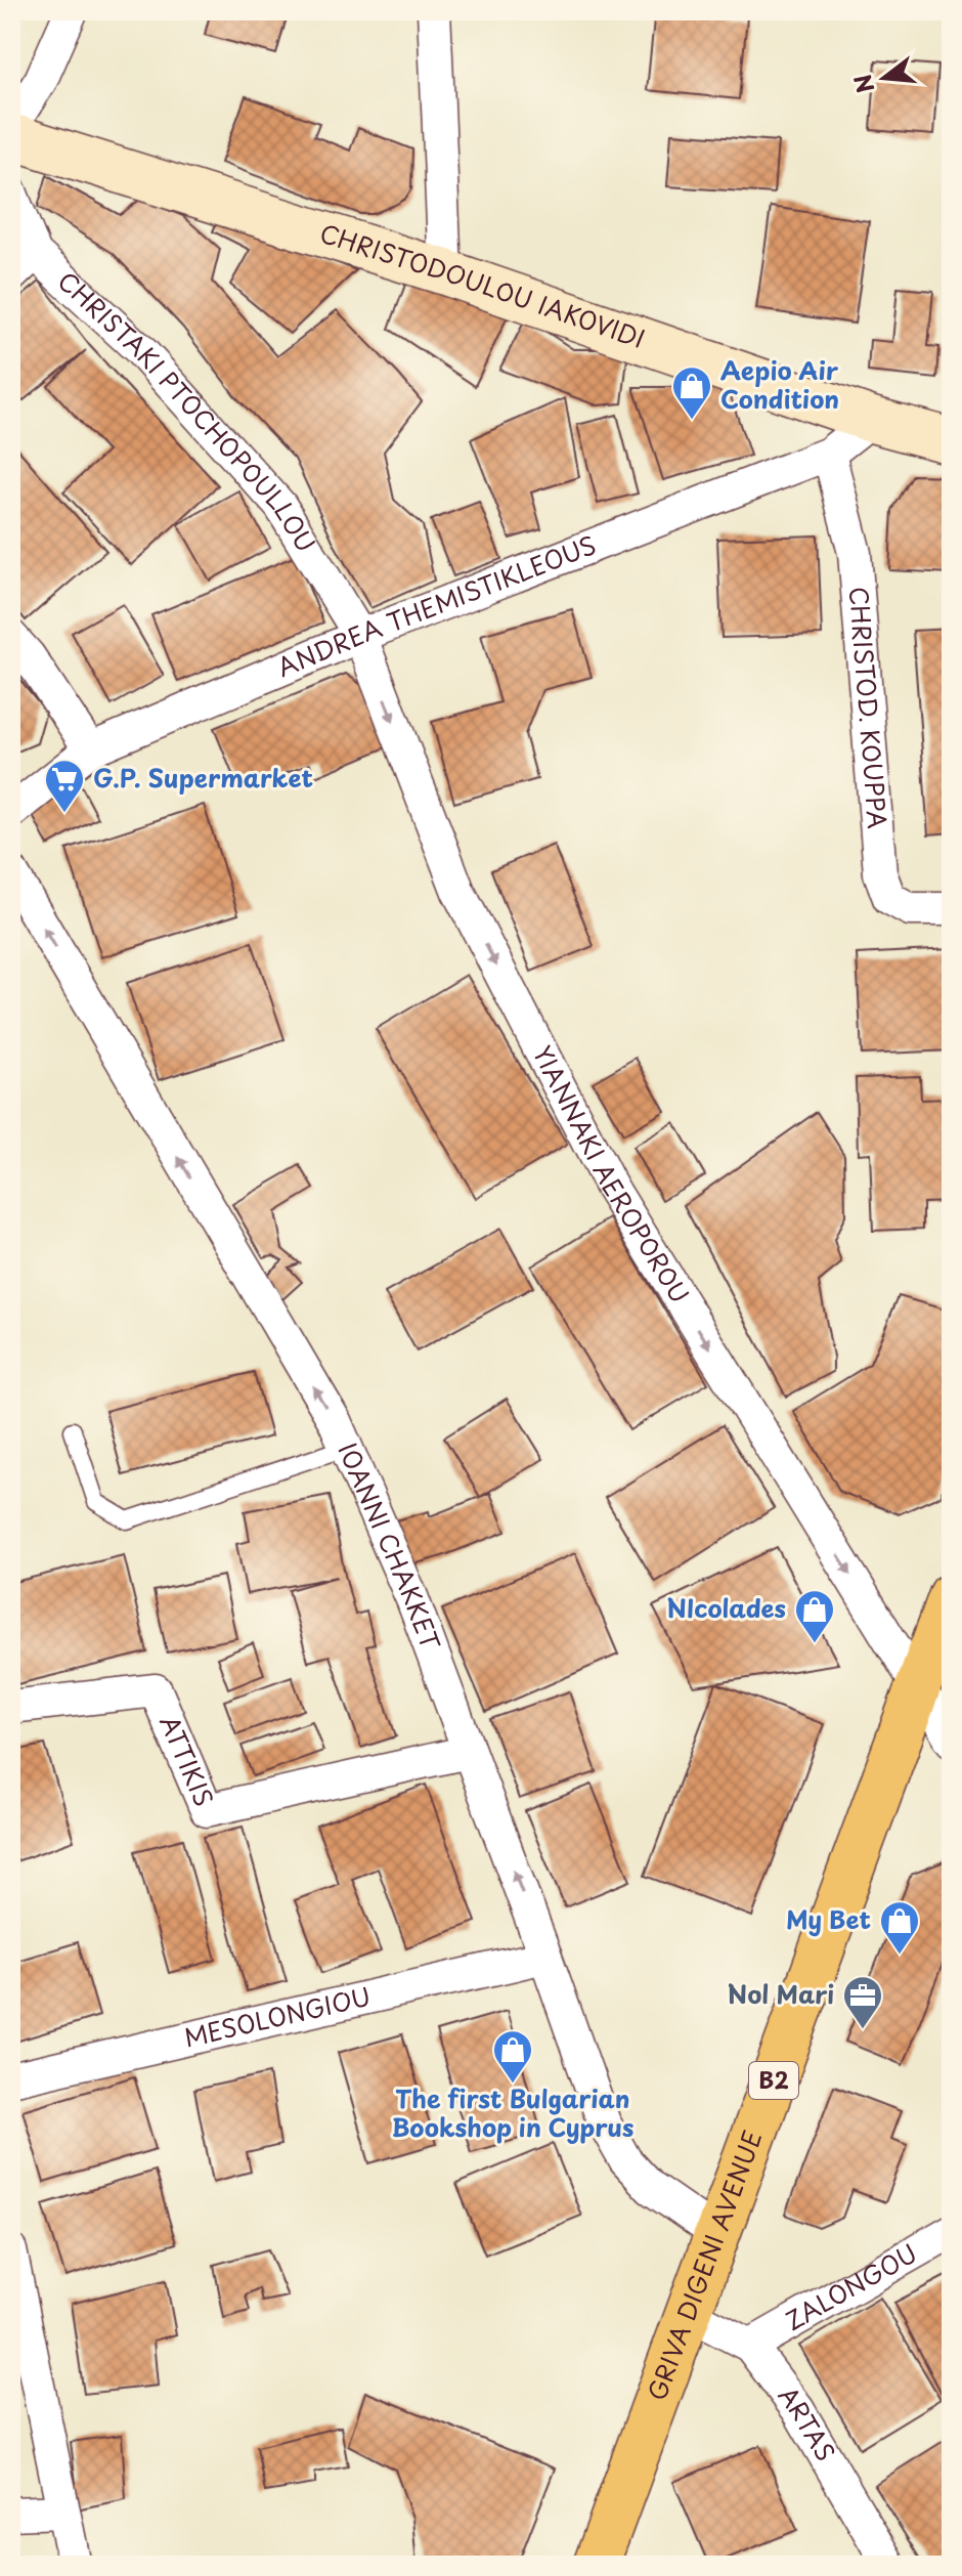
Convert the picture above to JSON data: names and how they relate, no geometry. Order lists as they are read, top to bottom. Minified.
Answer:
{"streets":{"main road":["CHRISTODOULOU IAKOVIDI","B2","GRIVA DIGENI AVENUE"],"street":["CHRISTAKI PTOCHOPOULLOU","ANDREA THEMISTIKLEOUS","CHRISTOD. KOUPPA","YIANNAKI AEROPOROU","IOANNI CHAKKET","ATTIKIS","MESOLONGIOU","ZALONGOU","ARTAS"]},"crossings":[["CHRISTODOULOU IAKOVIDI","ANDREA THEMISTIKLEOUS"],["CHRISTAKI PTOCHOPOULLOU","ANDREA THEMISTIKLEOUS"],["CHRISTAKI PTOCHOPOULLOU","YIANNAKI AEROPOROU"],["ANDREA THEMISTIKLEOUS","CHRISTOD. KOUPPA"],["ANDREA THEMISTIKLEOUS","YIANNAKI AEROPOROU"],["YIANNAKI AEROPOROU","GRIVA DIGENI AVENUE"],["IOANNI CHAKKET","ATTIKIS"],["IOANNI CHAKKET","MESOLONGIOU"],["IOANNI CHAKKET","GRIVA DIGENI AVENUE"],["GRIVA DIGENI AVENUE","ARTAS"],["ZALONGOU","ARTAS"]],"one_way":["YIANNAKI AEROPOROU","IOANNI CHAKKET"],"places":{"shop":["Aepio Air Condition","NIcolades","My Bet","The first Bulgarian Bookshop in Cyprus"],"supermarket":["G.P. Supermarket"],"office":["Nol Mari"]},"north":"left"}
